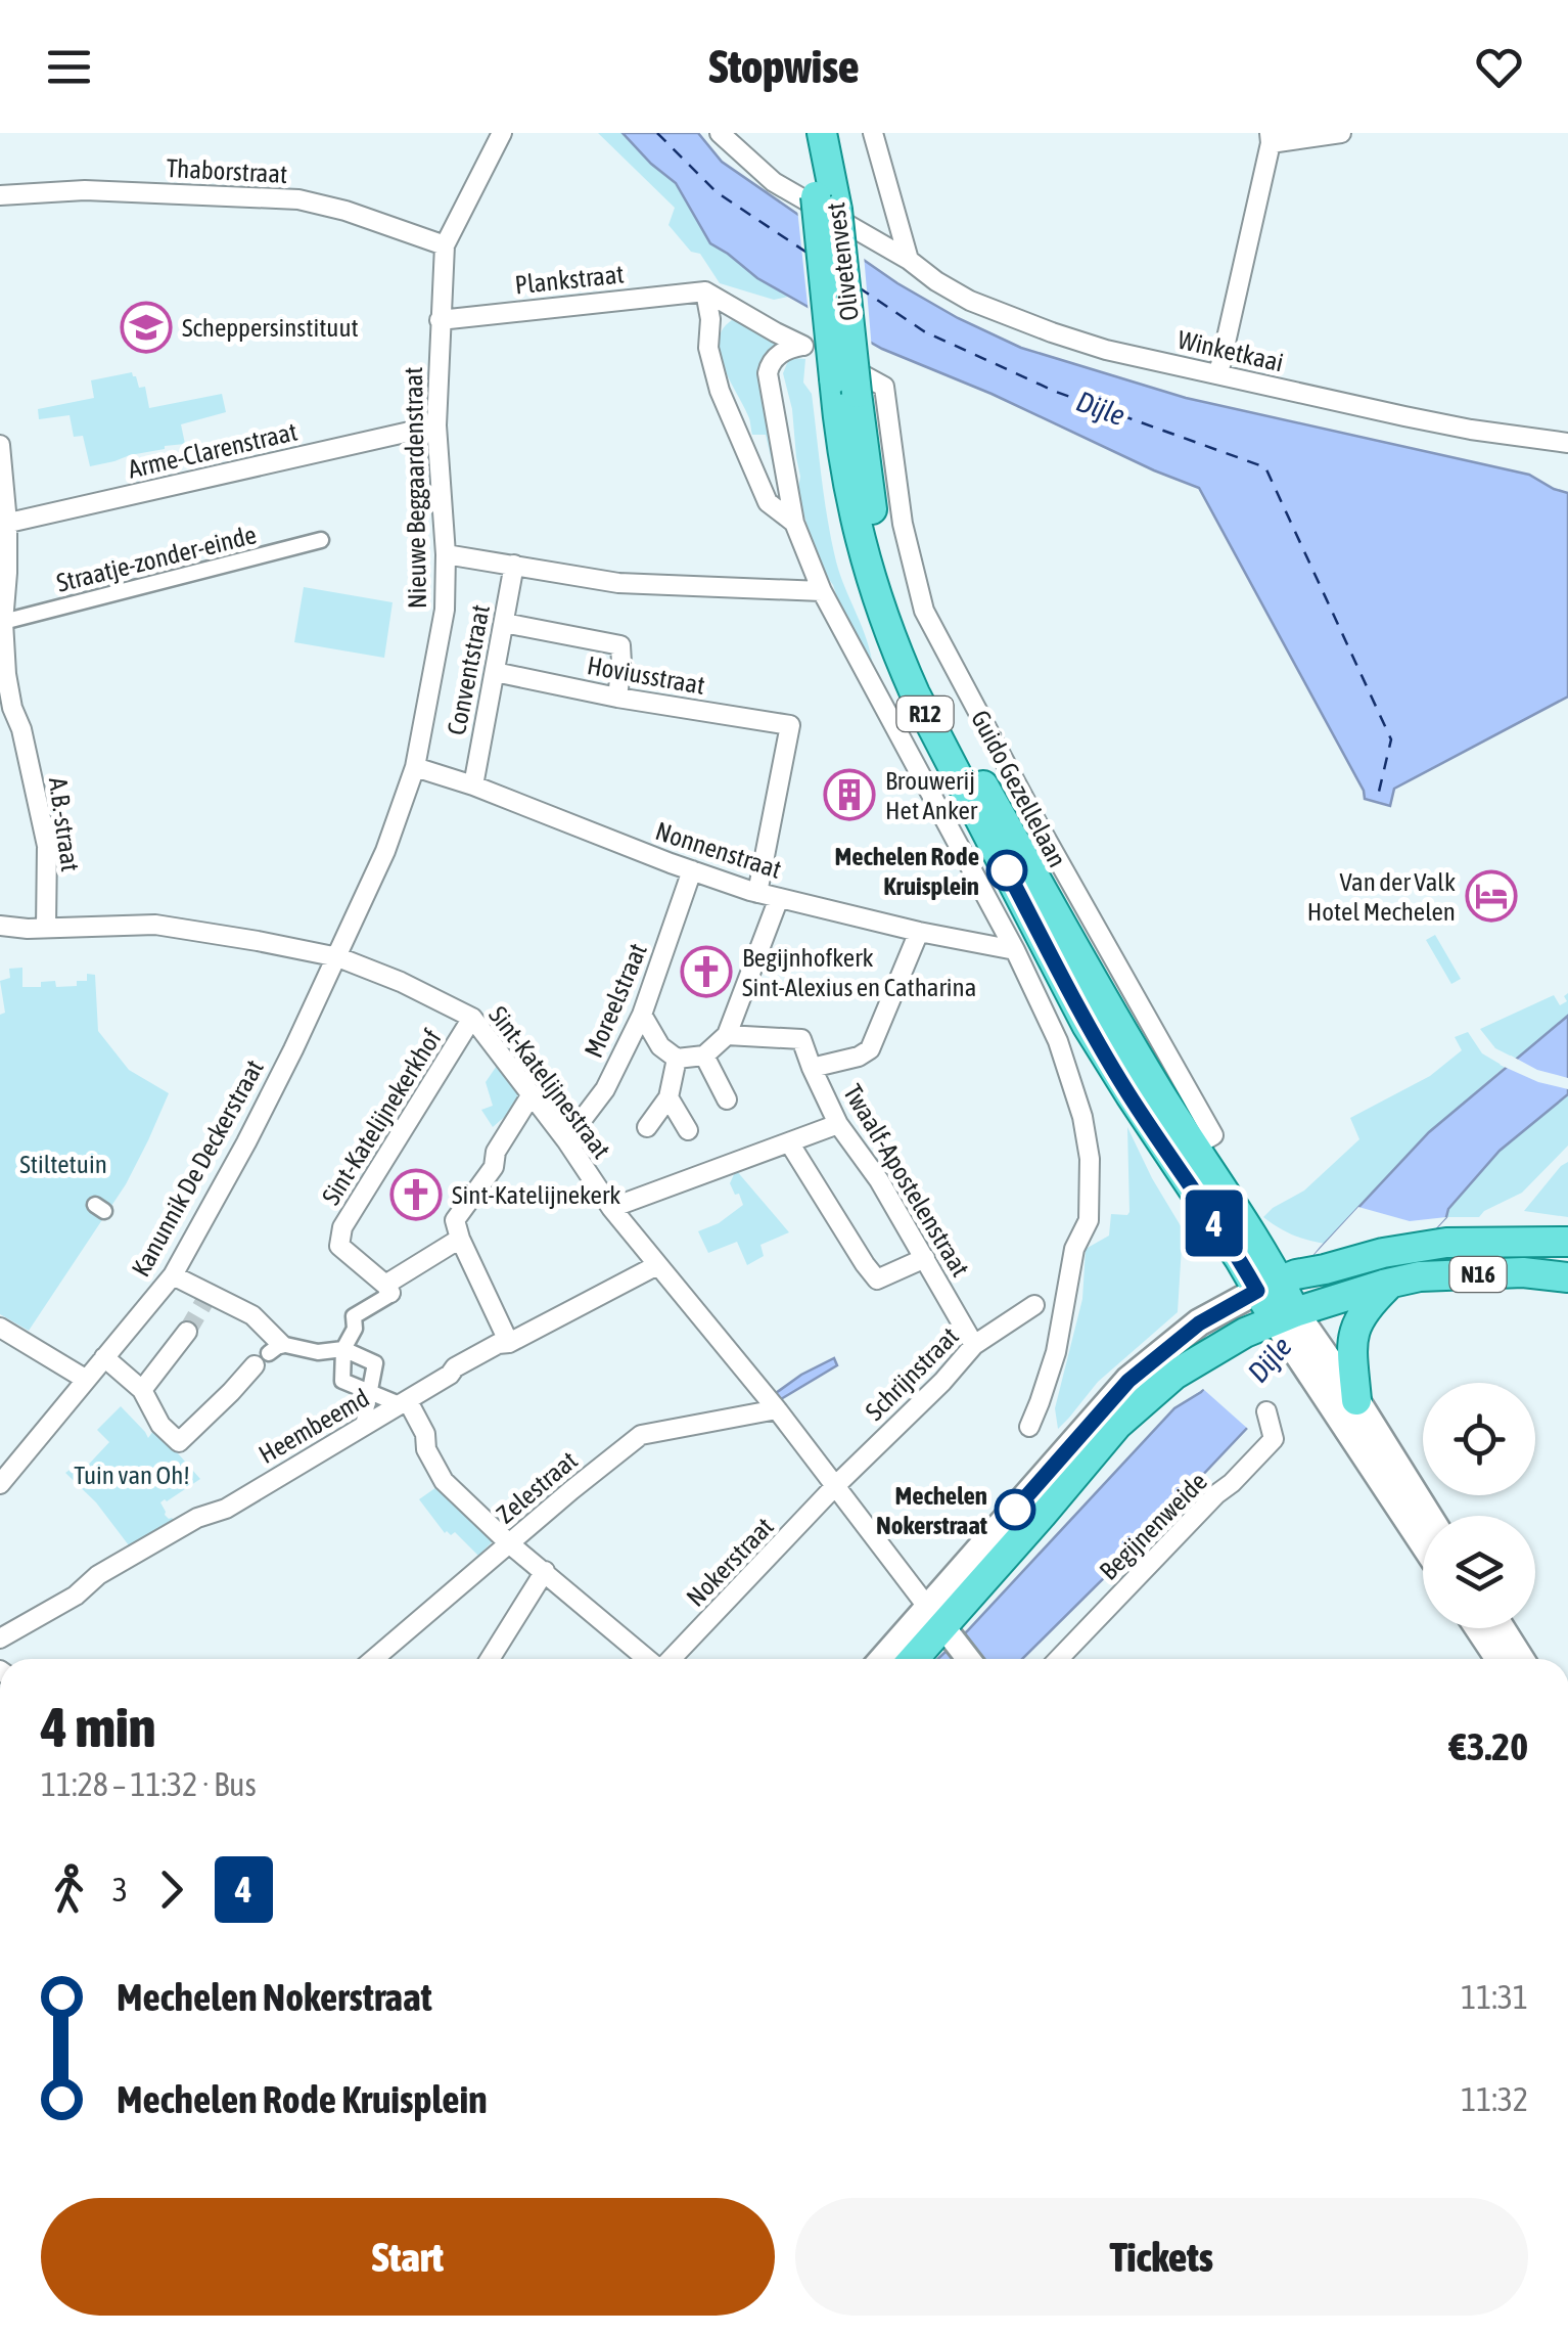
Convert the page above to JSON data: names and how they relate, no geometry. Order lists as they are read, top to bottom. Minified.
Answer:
{"streets":{"main road":["Olivetenvest","R12","Guido Gezellelaan","N16"],"street":["Thaborstraat","Plankstraat","Winketkaai","Arme-Clarenstraat","Nieuwe Beggaardenstraat","Straatje-zonder-einde","Conventstraat","Hoviusstraat","A.B.-straat","Nonnenstraat","Moreelstraat","Sint-Katelijnestraat","Sint-Katelijnekerkhof","Kanunnik De Deckerstraat","Twaalf-Apostelenstraat","Schrijnstraat","Heembeemd","Zelestraat","Begijnenweide","Nokerstraat"]},"crossings":[["Thaborstraat","Nieuwe Beggaardenstraat"],["Olivetenvest","Guido Gezellelaan"],["Plankstraat","Nieuwe Beggaardenstraat"],["Plankstraat","Guido Gezellelaan"],["Arme-Clarenstraat","Nieuwe Beggaardenstraat"],["Arme-Clarenstraat","A.B.-straat"],["Nieuwe Beggaardenstraat","Nonnenstraat"],["Nieuwe Beggaardenstraat","Sint-Katelijnestraat"],["Nieuwe Beggaardenstraat","Kanunnik De Deckerstraat"],["Straatje-zonder-einde","A.B.-straat"],["Conventstraat","Hoviusstraat"],["Conventstraat","Nonnenstraat"],["Hoviusstraat","Nonnenstraat"],["Guido Gezellelaan","N16"],["A.B.-straat","Sint-Katelijnestraat"],["Nonnenstraat","Moreelstraat"],["Moreelstraat","Sint-Katelijnestraat"],["Sint-Katelijnestraat","Sint-Katelijnekerkhof"],["Sint-Katelijnestraat","Kanunnik De Deckerstraat"],["Sint-Katelijnestraat","Schrijnstraat"],["Sint-Katelijnestraat","Heembeemd"],["Sint-Katelijnestraat","Zelestraat"],["Sint-Katelijnestraat","Nokerstraat"],["Twaalf-Apostelenstraat","Schrijnstraat"],["Schrijnstraat","Nokerstraat"]],"water":["Dijle"],"parks":["Stiltetuin","Tuin van Oh!"],"places":{"school or university":["Scheppersinstituut"],"building":["Brouwerij Het Anker"],"other":["Mechelen Rode Kruisplein","Mechelen Nokerstraat"],"hotel":["Van der Valk Hotel Mechelen"],"church":["Begijnhofkerk Sint-Alexius en Catharina","Sint-Katelijnekerk"]},"lines":["bus line 4"],"page":{"header":"Stopwise","on_map":"4","heading":["4 min","11:28 – 11:32 · Bus","€3.20"],"legs":["3","4"],"list":[{"name":"Mechelen Nokerstraat","value":"11:31"},{"name":"Mechelen Rode Kruisplein","value":"11:32"}],"buttons":["Start","Tickets"]}}
